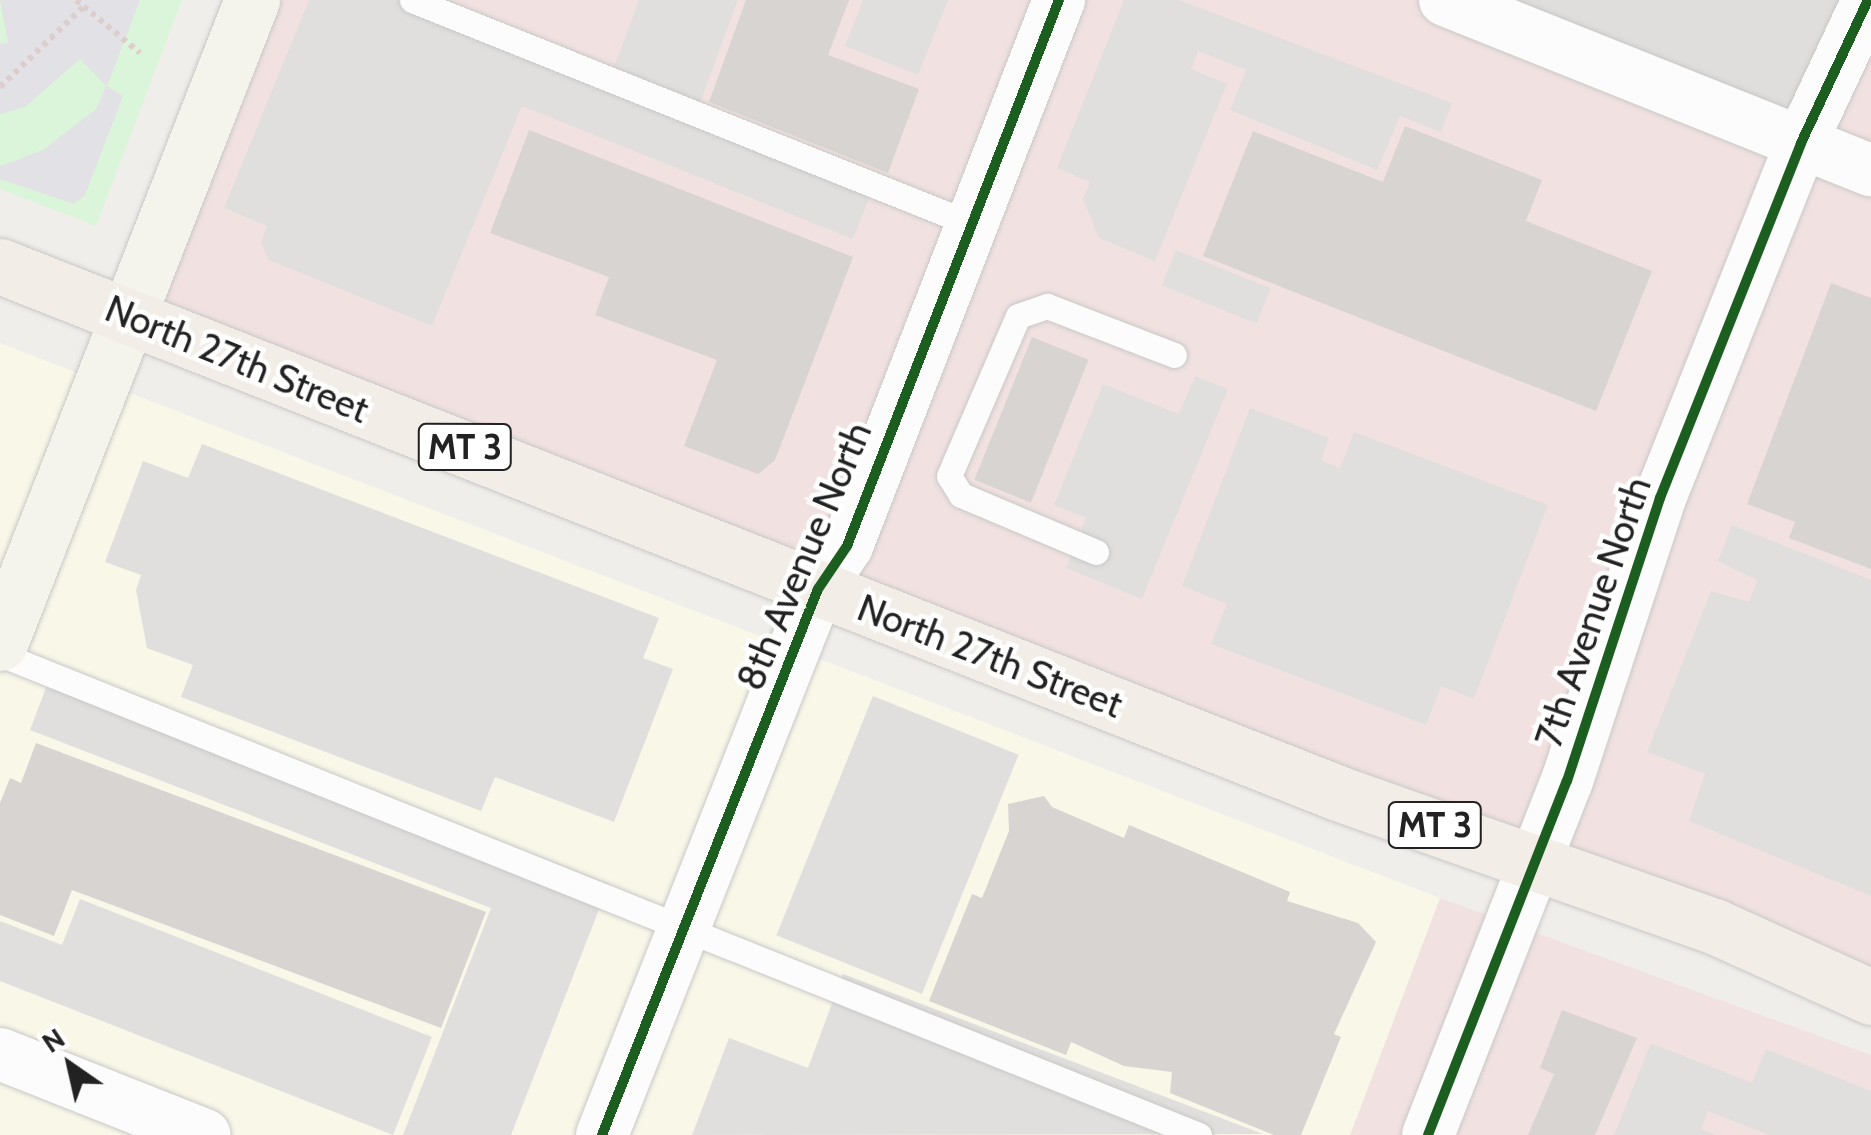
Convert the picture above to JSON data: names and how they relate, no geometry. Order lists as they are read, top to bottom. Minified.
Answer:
{"streets":{"main road":["North 27th Street","MT 3"],"street":["8th Avenue North","7th Avenue North"]},"crossings":[["North 27th Street","8th Avenue North"],["North 27th Street","7th Avenue North"]],"north":"top left"}
